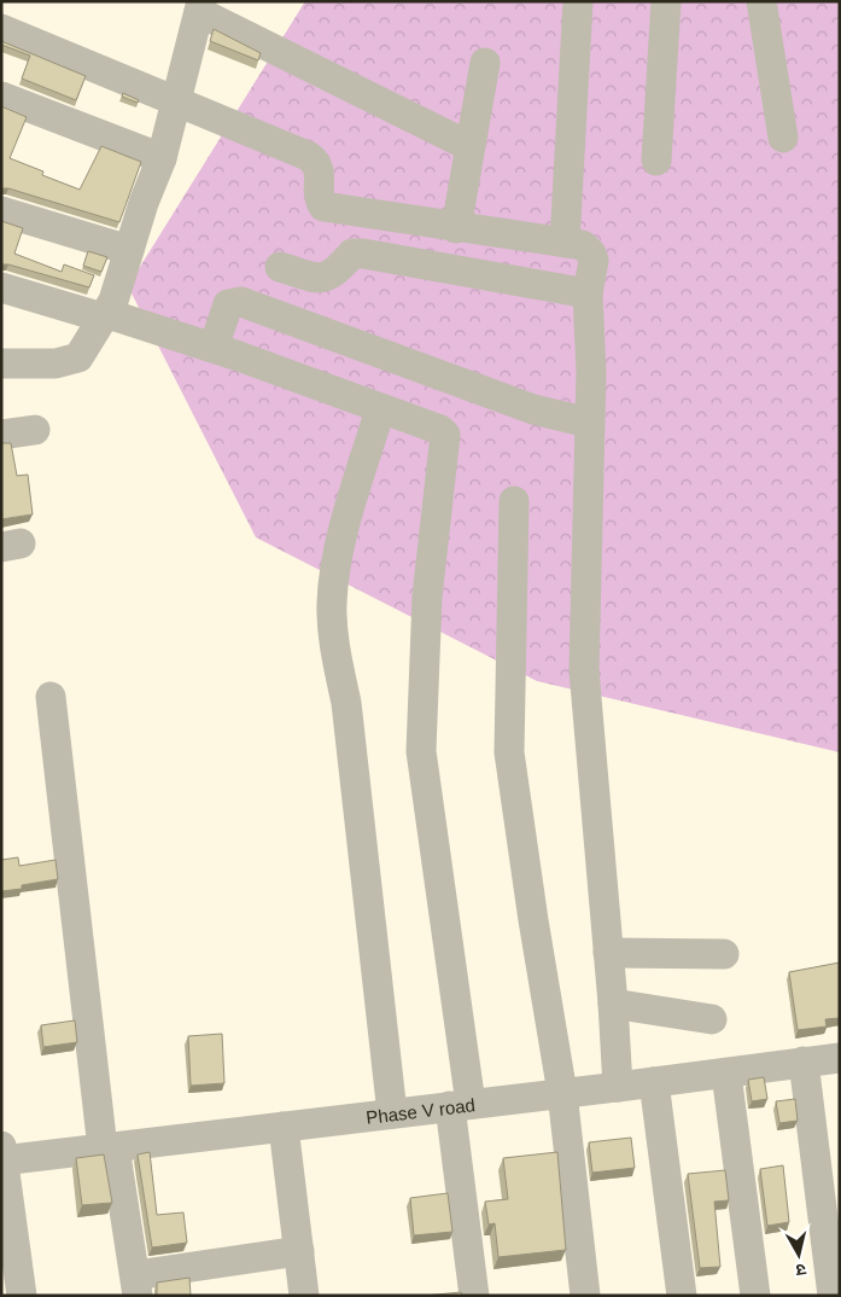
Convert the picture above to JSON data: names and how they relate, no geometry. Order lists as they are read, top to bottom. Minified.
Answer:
{"streets":{"street":["Phase V road"]},"north":"bottom"}
